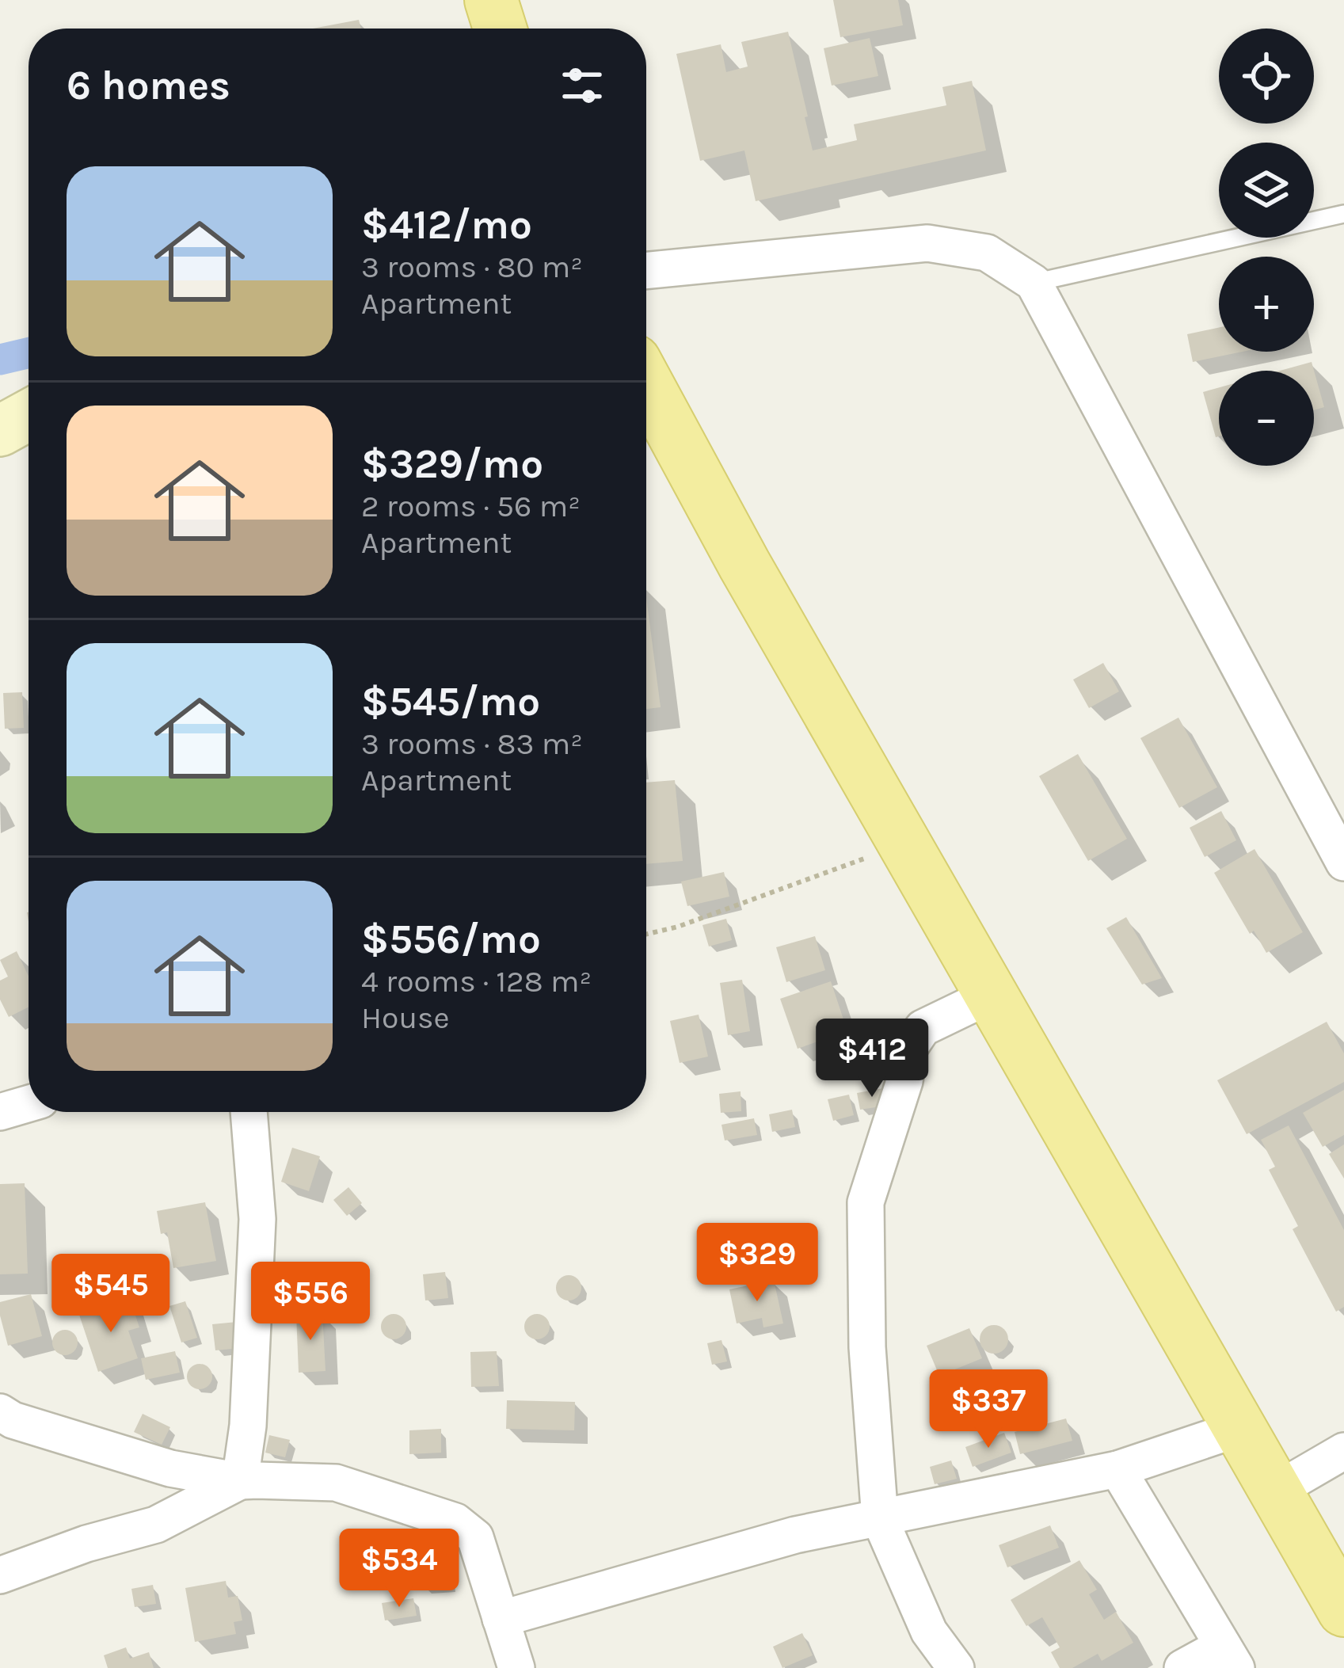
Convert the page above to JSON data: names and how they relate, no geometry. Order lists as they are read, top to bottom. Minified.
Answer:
{"page":{"map_buttons":["+","−"],"heading":"6 homes","list":[{"name":"$412/mo","note":"3 rooms · 80 m² · Apartment"},{"name":"$329/mo","note":"2 rooms · 56 m² · Apartment"},{"name":"$545/mo","note":"3 rooms · 83 m² · Apartment"},{"name":"$556/mo","note":"4 rooms · 128 m² · House"}],"price":["$412","$329","$545","$556","$337","$534"]}}
